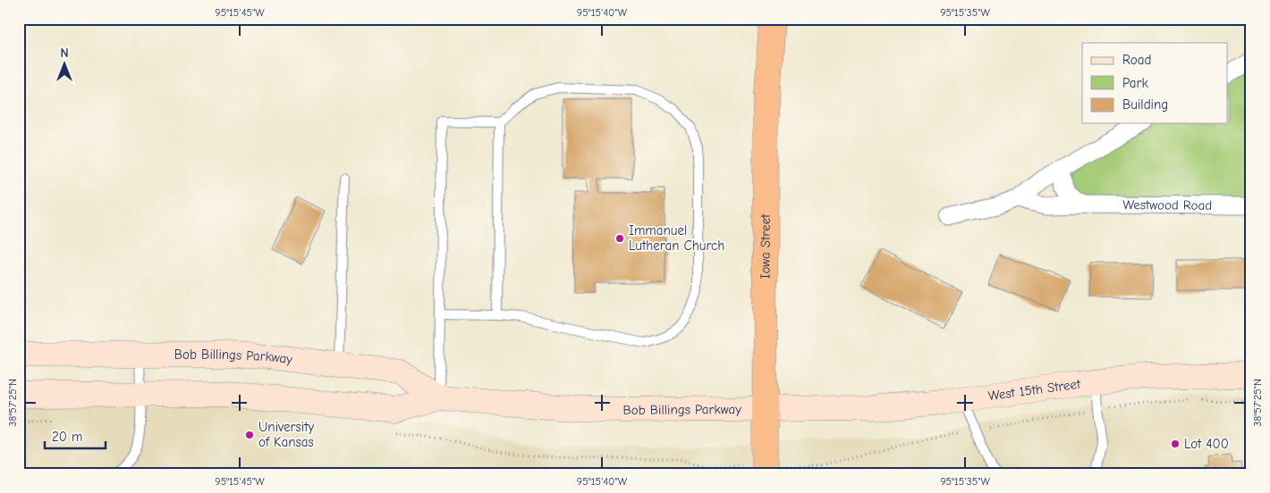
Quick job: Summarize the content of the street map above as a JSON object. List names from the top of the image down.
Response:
{
  "streets": {
    "highway": ["Iowa Street"],
    "main road": ["Bob Billings Parkway", "West 15th Street"],
    "street": ["Westwood Road"]
  },
  "crossings": [
    ["Iowa Street", "Bob Billings Parkway"],
    ["Iowa Street", "West 15th Street"],
    ["Bob Billings Parkway", "West 15th Street"]
  ],
  "places": ["Immanuel Lutheran Church", "University of Kansas", "Lot 400"],
  "legend": ["Road", "Park", "Building"],
  "scale_bar": "20 m",
  "north": "top",
  "coordinates": [
    "95°15'45\"W",
    "95°15'40\"W",
    "95°15'35\"W",
    "38°57'25\"N"
  ]
}
